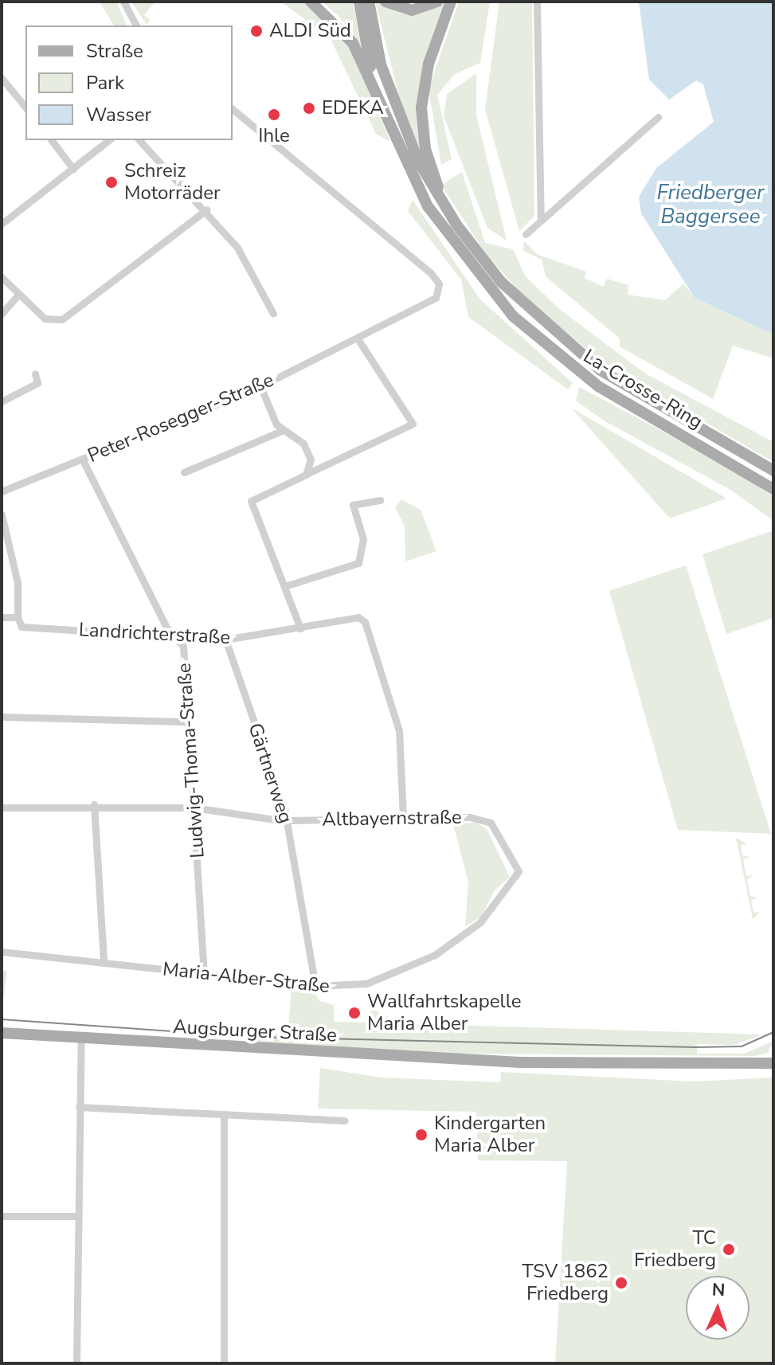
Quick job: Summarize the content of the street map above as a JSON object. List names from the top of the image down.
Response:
{
  "streets": {
    "main road": ["La-Crosse-Ring", "Augsburger Straße"],
    "street": [
      "Peter-Rosegger-Straße",
      "Landrichterstraße",
      "Ludwig-Thoma-Straße",
      "Gärtnerweg",
      "Altbayernstraße",
      "Maria-Alber-Straße"
    ]
  },
  "crossings": [
    ["Peter-Rosegger-Straße", "Ludwig-Thoma-Straße"],
    ["Landrichterstraße", "Ludwig-Thoma-Straße"],
    ["Landrichterstraße", "Gärtnerweg"],
    ["Landrichterstraße", "Altbayernstraße"],
    ["Ludwig-Thoma-Straße", "Maria-Alber-Straße"],
    ["Gärtnerweg", "Altbayernstraße"],
    ["Gärtnerweg", "Maria-Alber-Straße"],
    ["Altbayernstraße", "Maria-Alber-Straße"]
  ],
  "water": ["Friedberger Baggersee"],
  "places": [
    "ALDI Süd",
    "EDEKA",
    "Ihle",
    "Schreiz Motorräder",
    "Wallfahrtskapelle Maria Alber",
    "Kindergarten Maria Alber",
    "TC Friedberg",
    "TSV 1862 Friedberg"
  ],
  "legend": ["Straße", "Park", "Wasser"],
  "north": "top"
}
